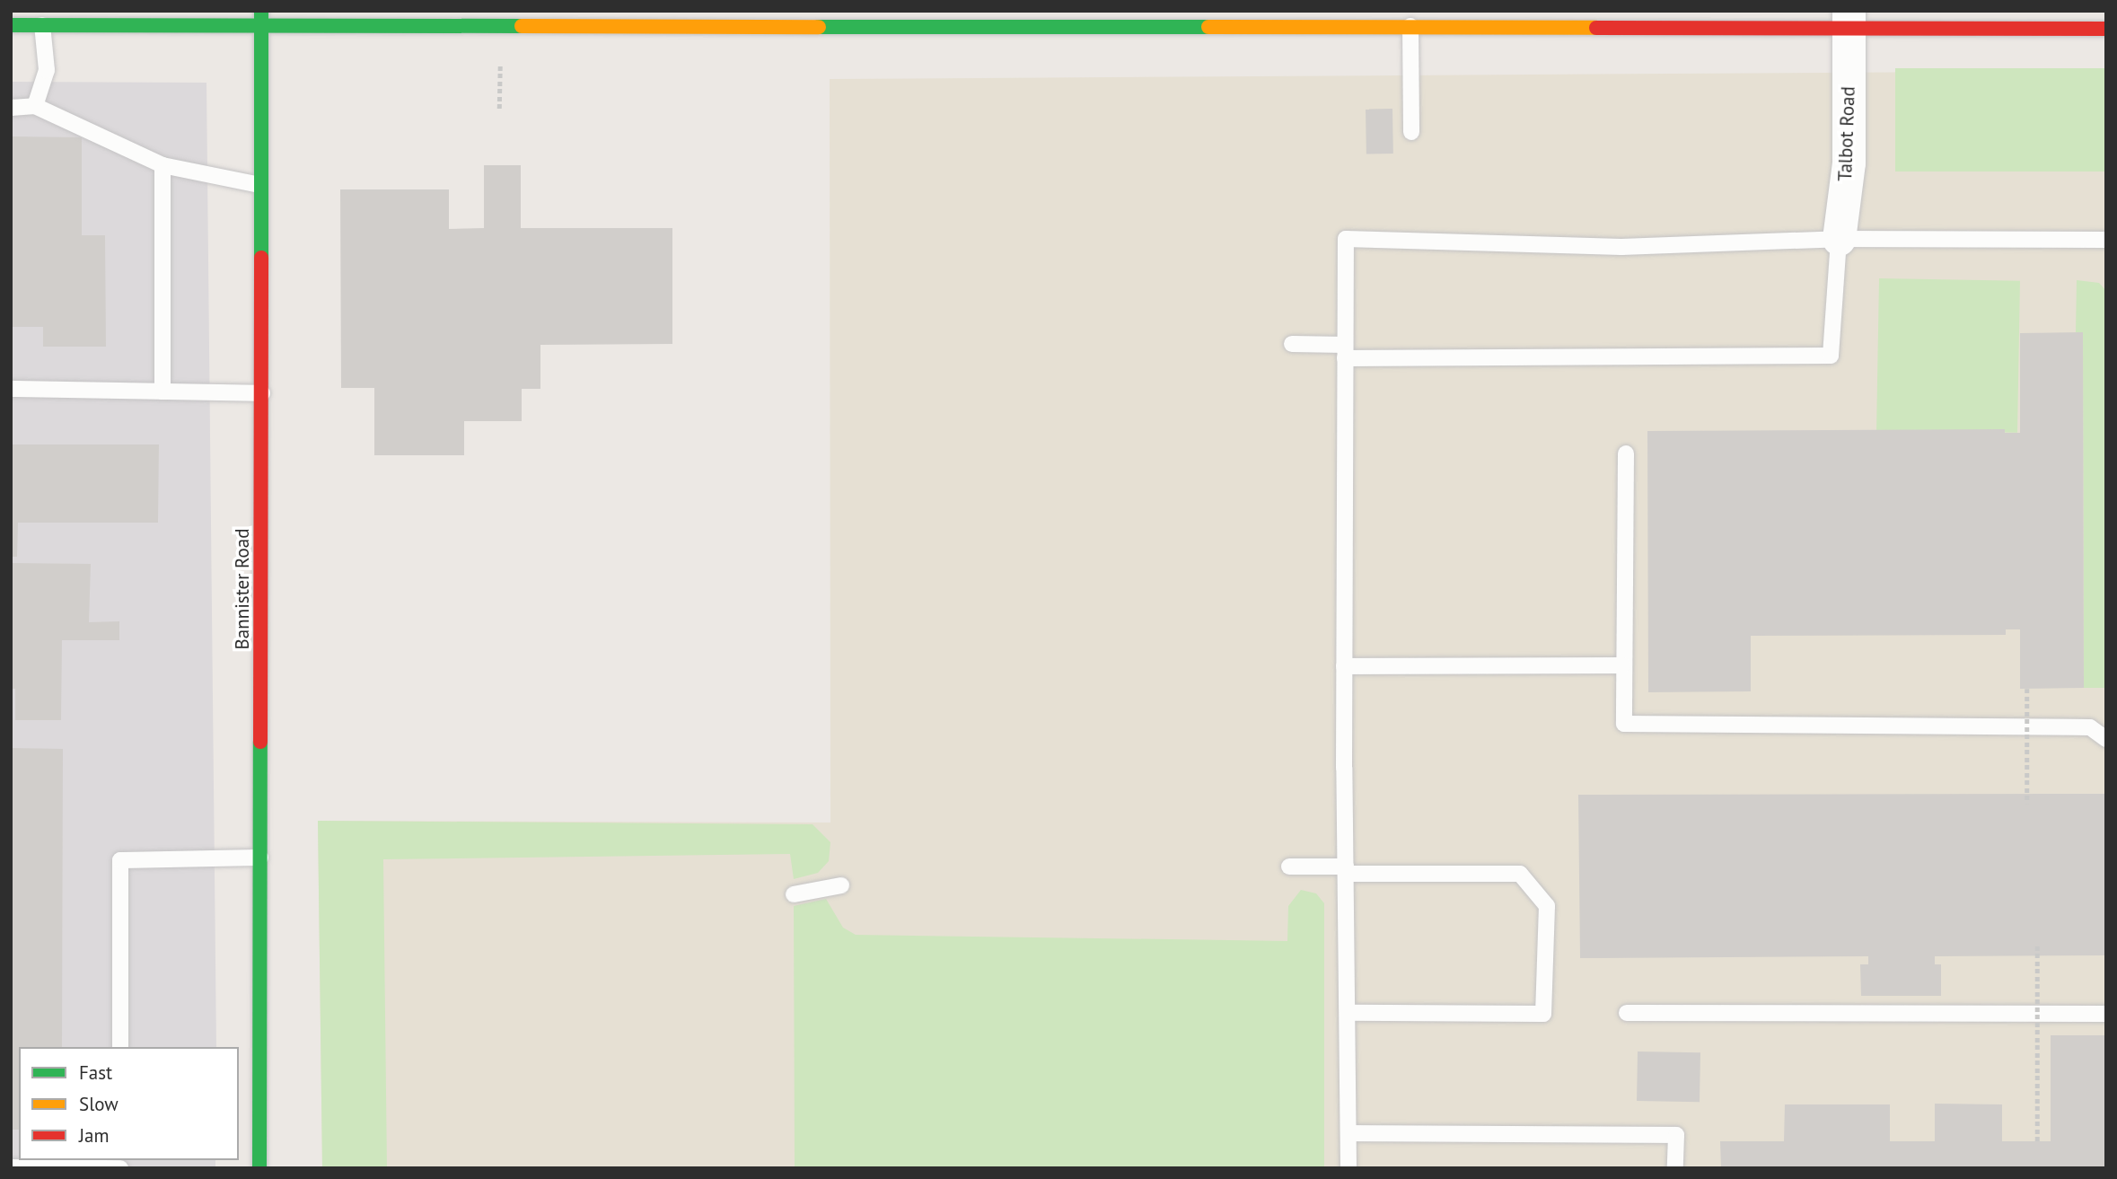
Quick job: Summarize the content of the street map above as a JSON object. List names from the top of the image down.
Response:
{
  "streets": {
    "main road": ["Bannister Road"],
    "street": ["Talbot Road"]
  },
  "legend": ["Fast", "Slow", "Jam"]
}
